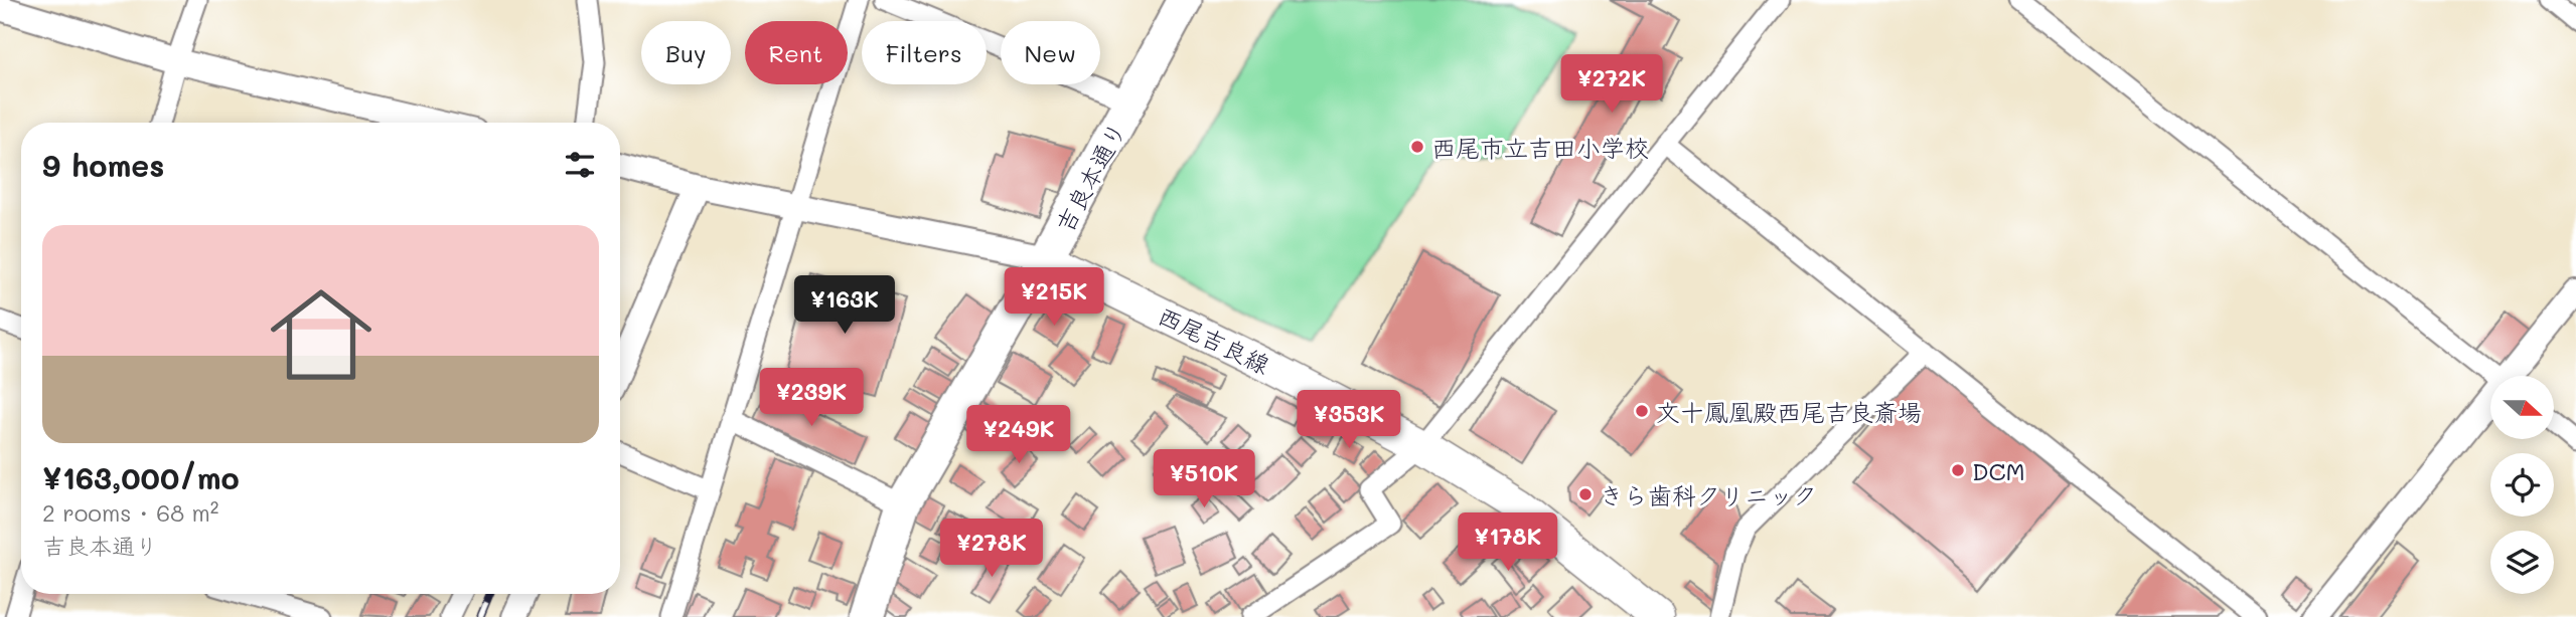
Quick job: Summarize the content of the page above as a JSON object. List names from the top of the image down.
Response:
{
  "streets": {
    "highway": ["吉良本通り"],
    "main road": ["西尾吉良線"]
  },
  "crossings": [
    ["吉良本通り", "西尾吉良線"]
  ],
  "places": [
    "西尾市立吉田小学校",
    "文十鳳凰殿西尾吉良斎場",
    "DCM",
    "きら歯科クリニック"
  ],
  "north": "right",
  "page": {
    "chip": [
      "Buy",
      "Rent",
      "Filters",
      "New"
    ],
    "price": [
      "¥272K",
      "¥215K",
      "¥163K",
      "¥239K",
      "¥353K",
      "¥249K",
      "¥510K",
      "¥178K",
      "¥278K"
    ],
    "heading": "9 homes",
    "list": [
      {
        "name": "¥163,000/mo",
        "note": "2 rooms · 68 m² · 吉良本通り"
      }
    ]
  }
}
